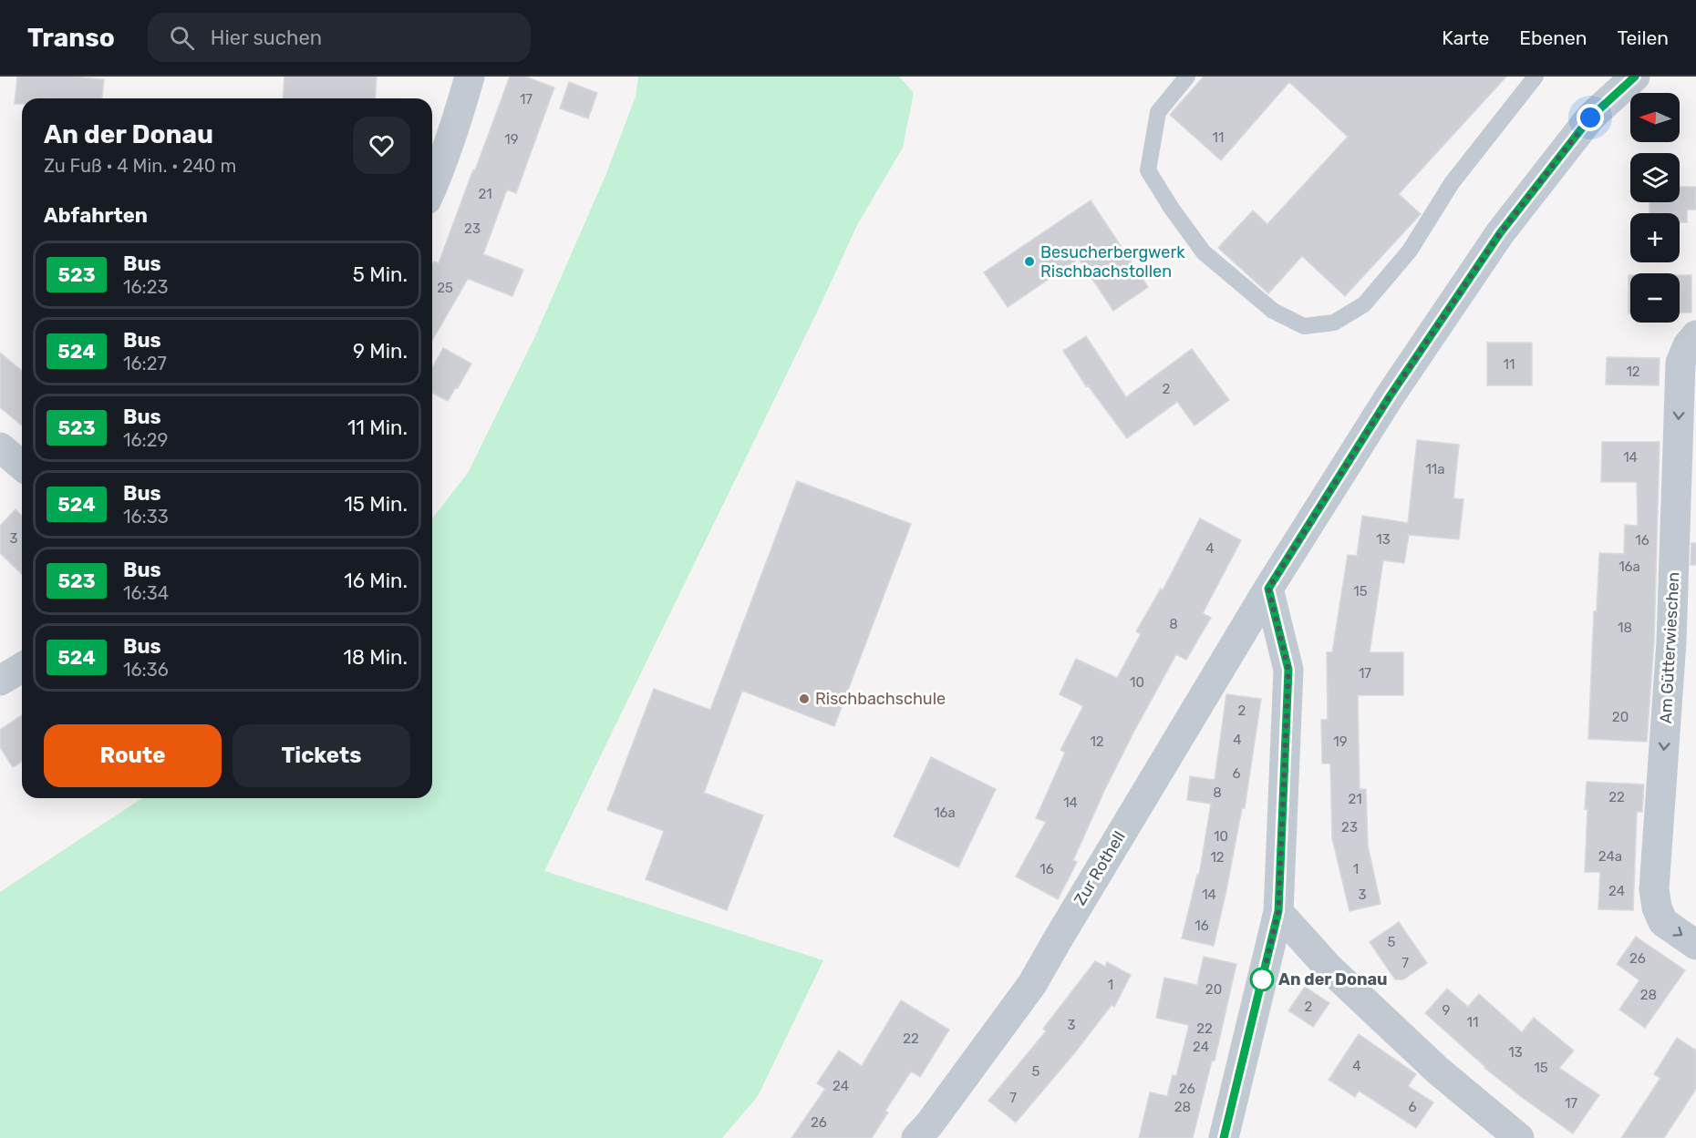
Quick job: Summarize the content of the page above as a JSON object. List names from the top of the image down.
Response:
{
  "streets": {
    "street": ["Am Gütterwieschen", "Zur Rothell"]
  },
  "one_way": ["Am Gütterwieschen"],
  "places": ["Besucherbergwerk Rischbachstollen", "Rischbachschule", "An der Donau"],
  "lines": ["bus line 523"],
  "house_numbers": [
    "17",
    "11",
    "19",
    "21",
    "23",
    "25",
    "11",
    "12",
    "2",
    "14",
    "11a",
    "3",
    "13",
    "16",
    "4",
    "16a",
    "15",
    "8",
    "18",
    "17",
    "10",
    "2",
    "20",
    "4",
    "12",
    "19",
    "6",
    "8",
    "22",
    "21",
    "14",
    "16a",
    "23",
    "10",
    "24a",
    "12",
    "16",
    "1",
    "24",
    "14",
    "3",
    "16",
    "5",
    "26",
    "7",
    "1",
    "20",
    "28",
    "2",
    "9",
    "11",
    "3",
    "22",
    "22",
    "24",
    "13",
    "4",
    "15",
    "5",
    "24",
    "26",
    "7",
    "17",
    "28",
    "6",
    "26"
  ],
  "north": "left",
  "page": {
    "header": "Transo",
    "search": "Hier suchen",
    "nav": ["Karte", "Ebenen", "Teilen"],
    "map_buttons": ["+", "−"],
    "heading": [
      ["An der Donau", "Zu Fuß · 4 Min. · 240 m"],
      "Abfahrten"
    ],
    "list": [
      {
        "mark": "523",
        "name": "Bus",
        "note": "16:23",
        "value": "5 Min."
      },
      {
        "mark": "524",
        "name": "Bus",
        "note": "16:27",
        "value": "9 Min."
      },
      {
        "mark": "523",
        "name": "Bus",
        "note": "16:29",
        "value": "11 Min."
      },
      {
        "mark": "524",
        "name": "Bus",
        "note": "16:33",
        "value": "15 Min."
      },
      {
        "mark": "523",
        "name": "Bus",
        "note": "16:34",
        "value": "16 Min."
      },
      {
        "mark": "524",
        "name": "Bus",
        "note": "16:36",
        "value": "18 Min."
      }
    ],
    "buttons": ["Route", "Tickets"]
  }
}
